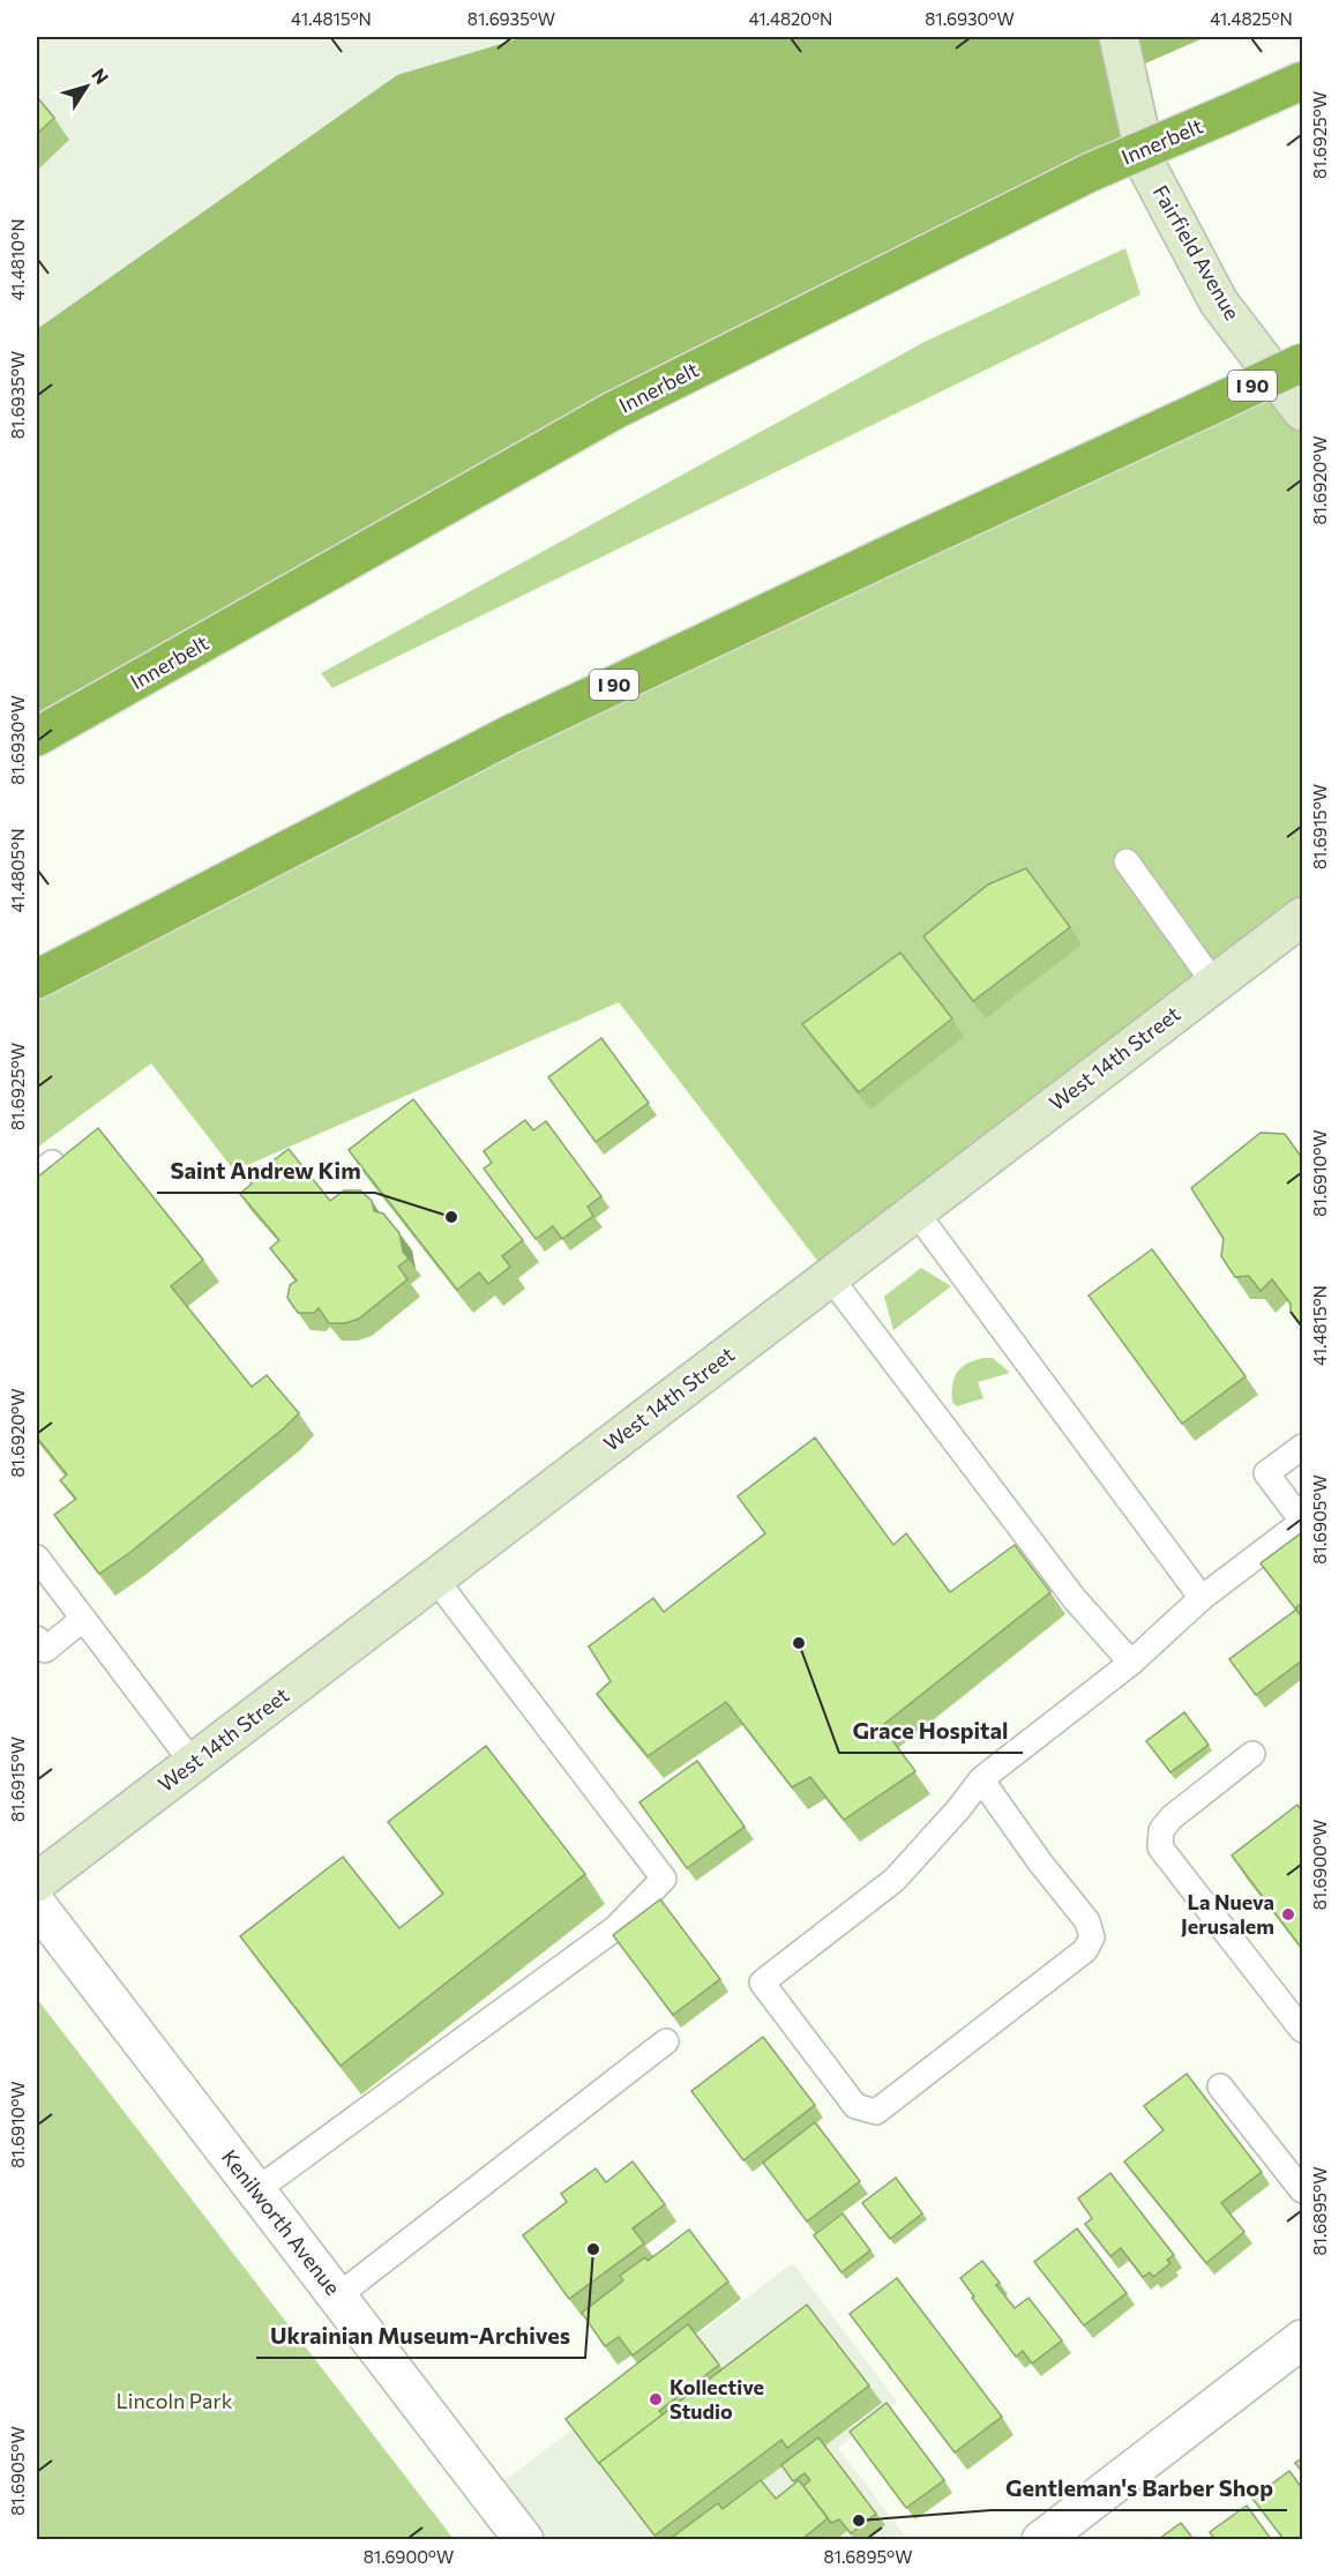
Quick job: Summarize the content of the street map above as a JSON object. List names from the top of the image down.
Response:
{
  "streets": {
    "highway": ["Innerbelt", "I 90"],
    "street": ["Fairfield Avenue", "West 14th Street", "Kenilworth Avenue"]
  },
  "parks": ["Lincoln Park"],
  "places": [
    "Saint Andrew Kim",
    "Grace Hospital",
    "La Nueva Jerusalem",
    "Ukrainian Museum-Archives",
    "Kollective Studio",
    "Gentleman's Barber Shop"
  ],
  "north": "top right",
  "coordinates": [
    "41.4815°N",
    "81.6935°W",
    "41.4820°N",
    "81.6930°W",
    "41.4825°N",
    "81.6925°W",
    "41.4810°N",
    "81.6920°W",
    "81.6915°W",
    "41.4805°N",
    "81.6910°W",
    "81.6905°W",
    "81.6900°W",
    "81.6895°W"
  ]
}
